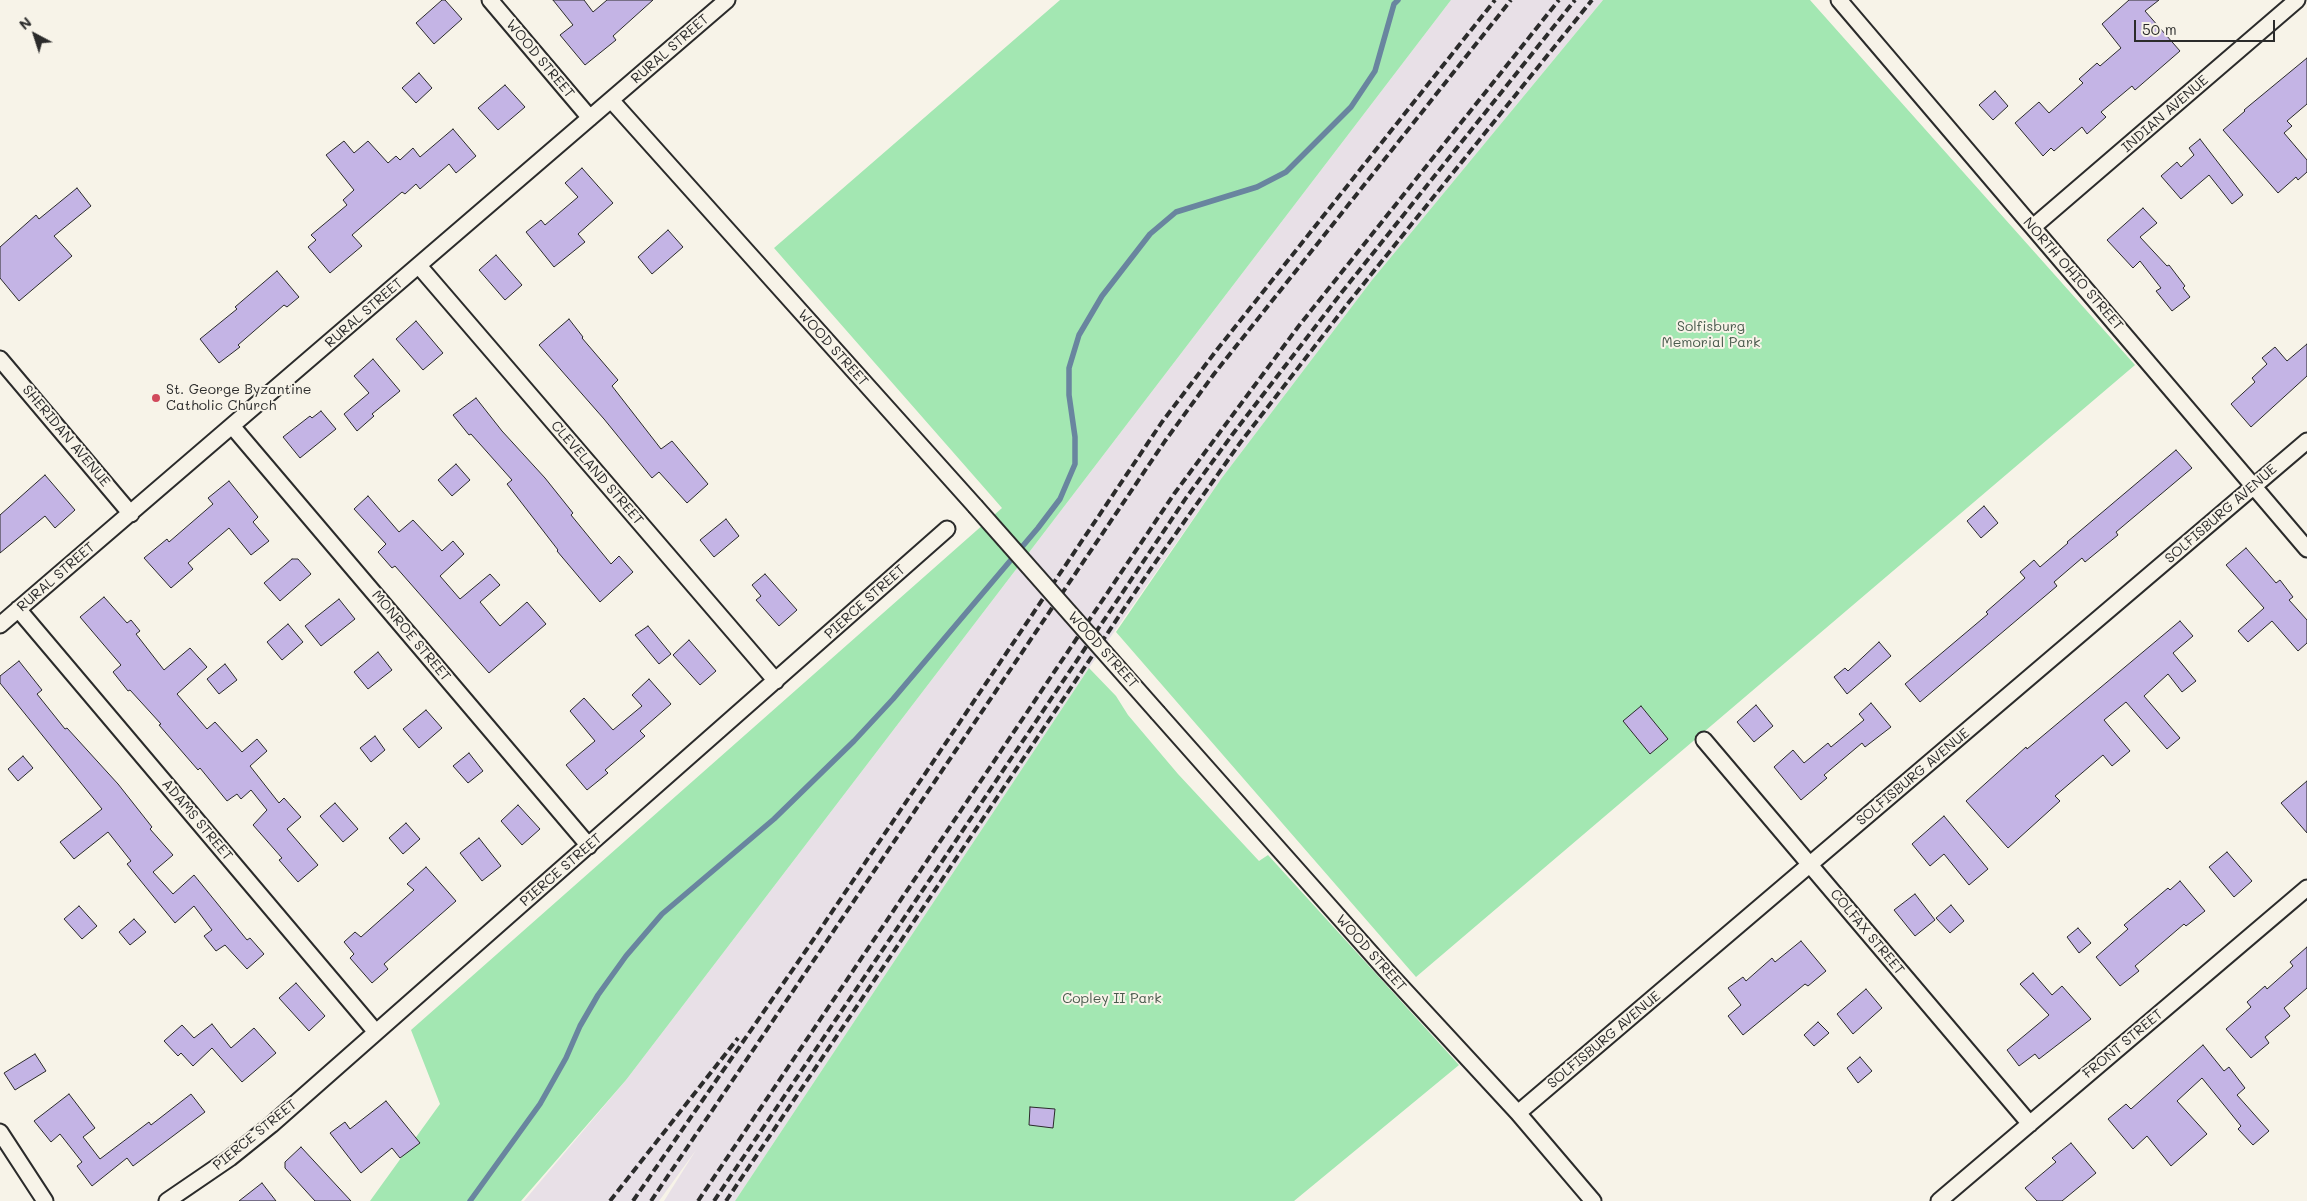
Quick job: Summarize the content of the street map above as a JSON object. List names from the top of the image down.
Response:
{
  "streets": {
    "street": [
      "RURAL STREET",
      "WOOD STREET",
      "INDIAN AVENUE",
      "NORTH OHIO STREET",
      "SHERIDAN AVENUE",
      "CLEVELAND STREET",
      "SOLFISBURG AVENUE",
      "PIERCE STREET",
      "MONROE STREET",
      "ADAMS STREET",
      "COLFAX STREET",
      "FRONT STREET"
    ]
  },
  "crossings": [
    ["RURAL STREET", "WOOD STREET"],
    ["RURAL STREET", "SHERIDAN AVENUE"],
    ["RURAL STREET", "CLEVELAND STREET"],
    ["RURAL STREET", "MONROE STREET"],
    ["RURAL STREET", "ADAMS STREET"],
    ["WOOD STREET", "SOLFISBURG AVENUE"],
    ["INDIAN AVENUE", "NORTH OHIO STREET"],
    ["NORTH OHIO STREET", "SOLFISBURG AVENUE"],
    ["CLEVELAND STREET", "PIERCE STREET"],
    ["SOLFISBURG AVENUE", "COLFAX STREET"],
    ["PIERCE STREET", "MONROE STREET"],
    ["PIERCE STREET", "ADAMS STREET"],
    ["COLFAX STREET", "FRONT STREET"]
  ],
  "parks": ["Solfisburg Memorial Park", "Copley II Park"],
  "places": ["St. George Byzantine Catholic Church"],
  "scale_bar": "50 m",
  "north": "top left"
}
